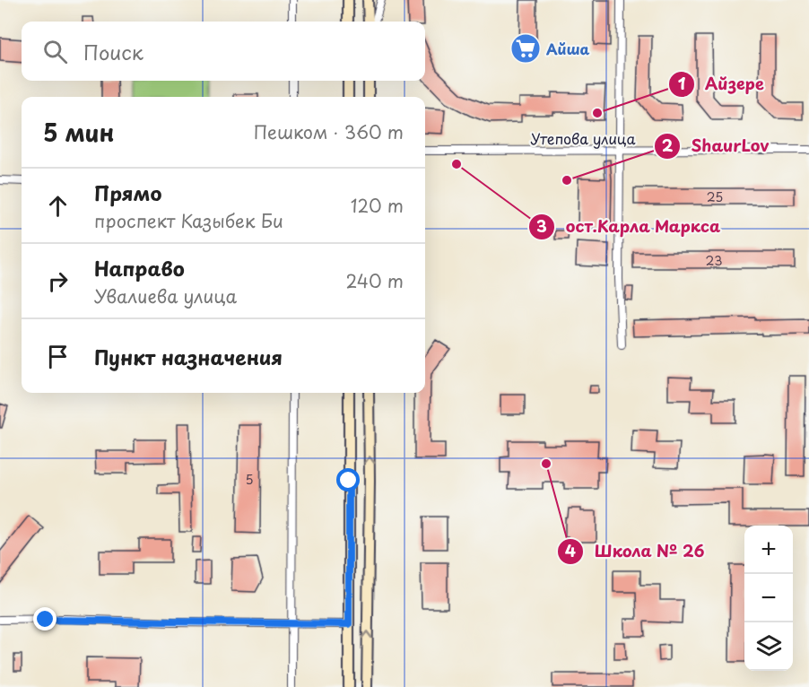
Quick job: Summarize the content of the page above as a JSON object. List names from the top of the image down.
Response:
{
  "streets": {
    "street": ["Утепова улица"]
  },
  "places": {
    "supermarket": ["Айша"],
    "other": [
      "Айзере",
      "ост.Карла Маркса",
      "ShaurLov",
      "Школа № 26"
    ]
  },
  "house_numbers": ["25", "23", "5"],
  "page": {
    "search": "Поиск",
    "heading": ["5 мин", "Пешком · 360 m"],
    "list": [
      ["Прямо", "проспект Казыбек Би", "120 m"],
      ["Направо", "Увалиева улица", "240 m"],
      "Пункт назначения"
    ],
    "map_buttons": ["+", "−"]
  }
}
